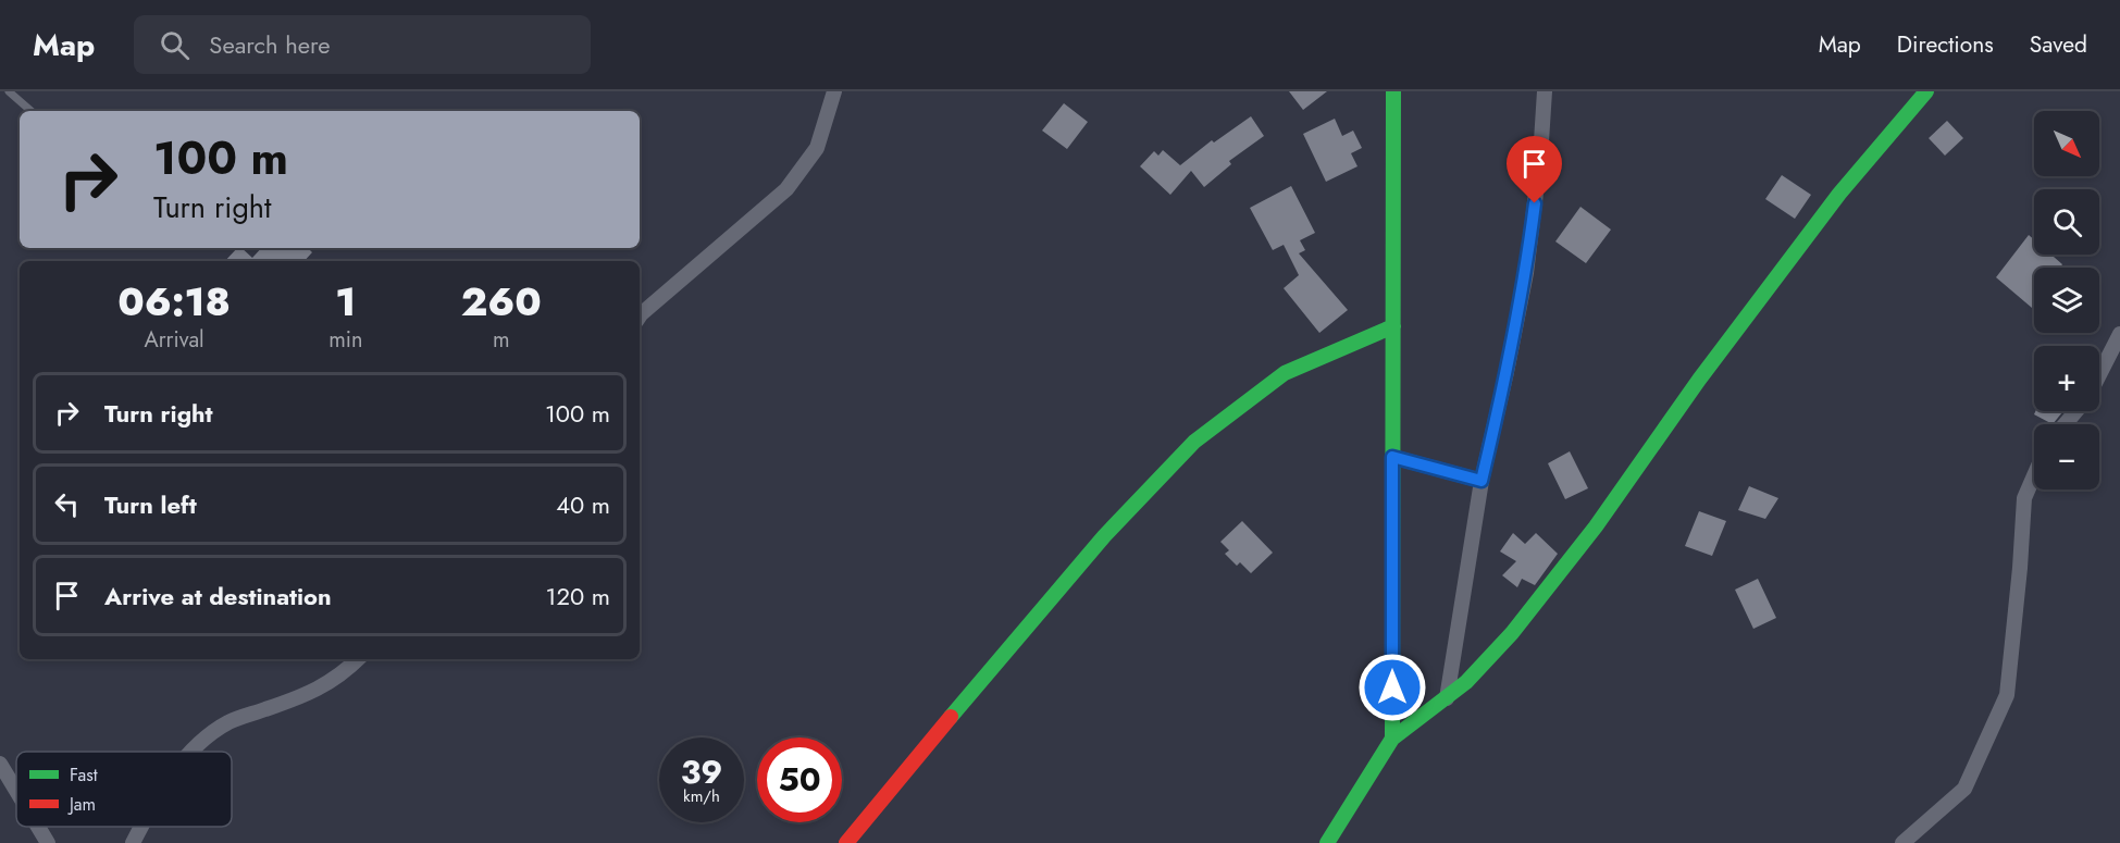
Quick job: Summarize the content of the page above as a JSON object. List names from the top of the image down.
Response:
{
  "legend": ["Fast", "Jam"],
  "north": "bottom right",
  "page": {
    "header": "Map",
    "search": "Search here",
    "nav": ["Map", "Directions", "Saved"],
    "map_buttons": ["+", "−"],
    "turn": ["100 m", "Turn right"],
    "eta": [
      "06:18",
      "Arrival",
      "1",
      "min",
      "260",
      "m"
    ],
    "list": [
      {
        "name": "Turn right",
        "value": "100 m"
      },
      {
        "name": "Turn left",
        "value": "40 m"
      },
      {
        "name": "Arrive at destination",
        "value": "120 m"
      }
    ],
    "speed": "39 km/h",
    "limit": "50"
  }
}
